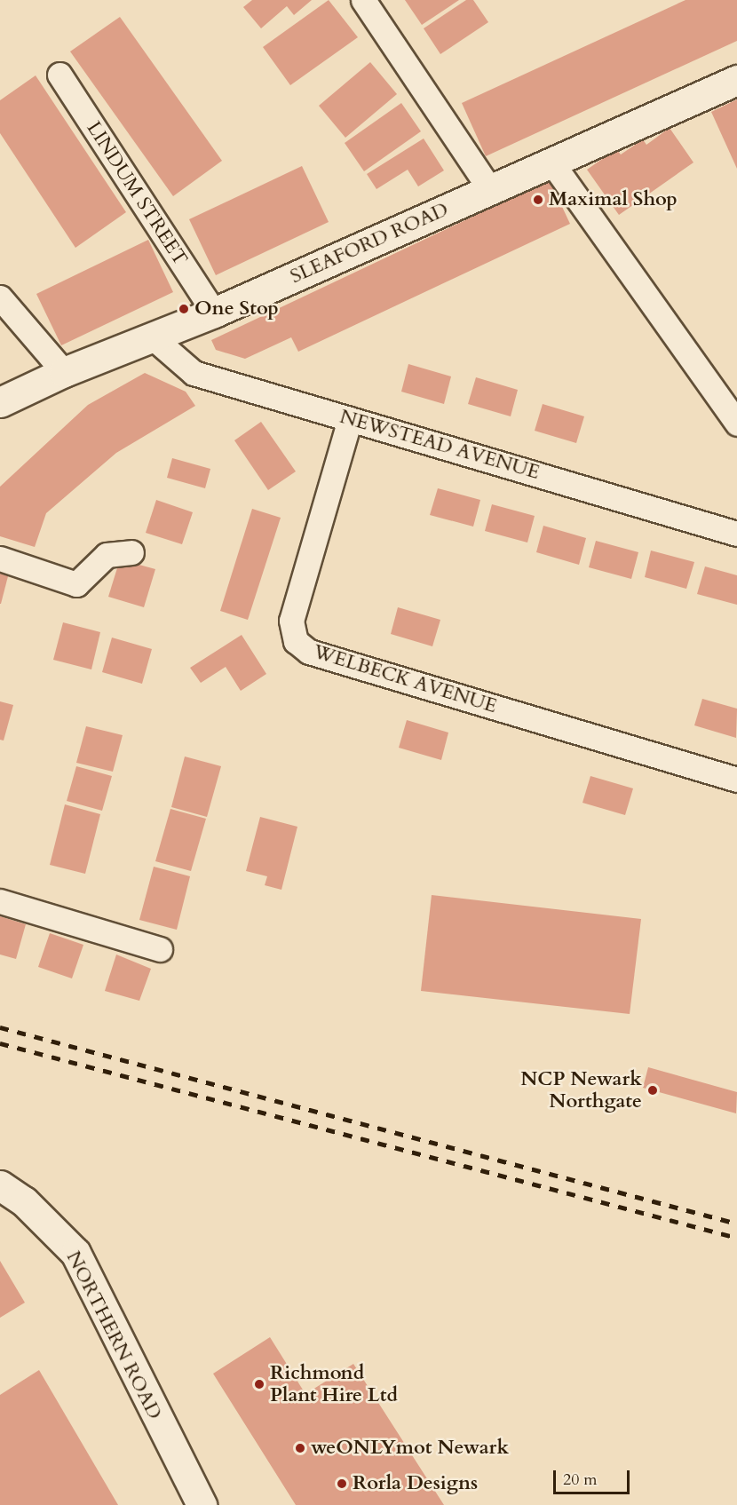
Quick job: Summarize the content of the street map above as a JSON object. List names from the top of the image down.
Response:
{
  "streets": {
    "street": [
      "LINDUM STREET",
      "SLEAFORD ROAD",
      "NEWSTEAD AVENUE",
      "WELBECK AVENUE",
      "NORTHERN ROAD"
    ]
  },
  "crossings": [
    ["LINDUM STREET", "SLEAFORD ROAD"],
    ["SLEAFORD ROAD", "NEWSTEAD AVENUE"],
    ["NEWSTEAD AVENUE", "WELBECK AVENUE"]
  ],
  "places": [
    "Maximal Shop",
    "One Stop",
    "NCP Newark Northgate",
    "Richmond Plant Hire Ltd",
    "weONLYmot Newark",
    "Rorla Designs"
  ],
  "scale_bar": "20 m"
}
